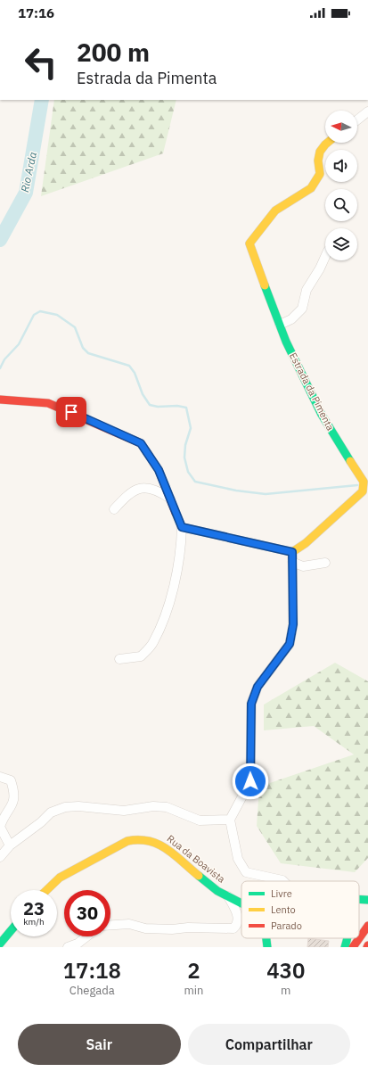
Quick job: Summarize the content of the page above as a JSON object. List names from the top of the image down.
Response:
{
  "streets": {
    "street": ["Estrada da Pimenta", "Rua da Boavista"]
  },
  "water": ["Rio Arda"],
  "legend": ["Livre", "Lento", "Parado"],
  "north": "left",
  "page": {
    "status": "17:16",
    "turn": ["200 m", "Estrada da Pimenta"],
    "speed": "23 km/h",
    "limit": "30",
    "eta": [
      "17:18",
      "Chegada",
      "2",
      "min",
      "430",
      "m"
    ],
    "buttons": ["Sair", "Compartilhar"]
  }
}
